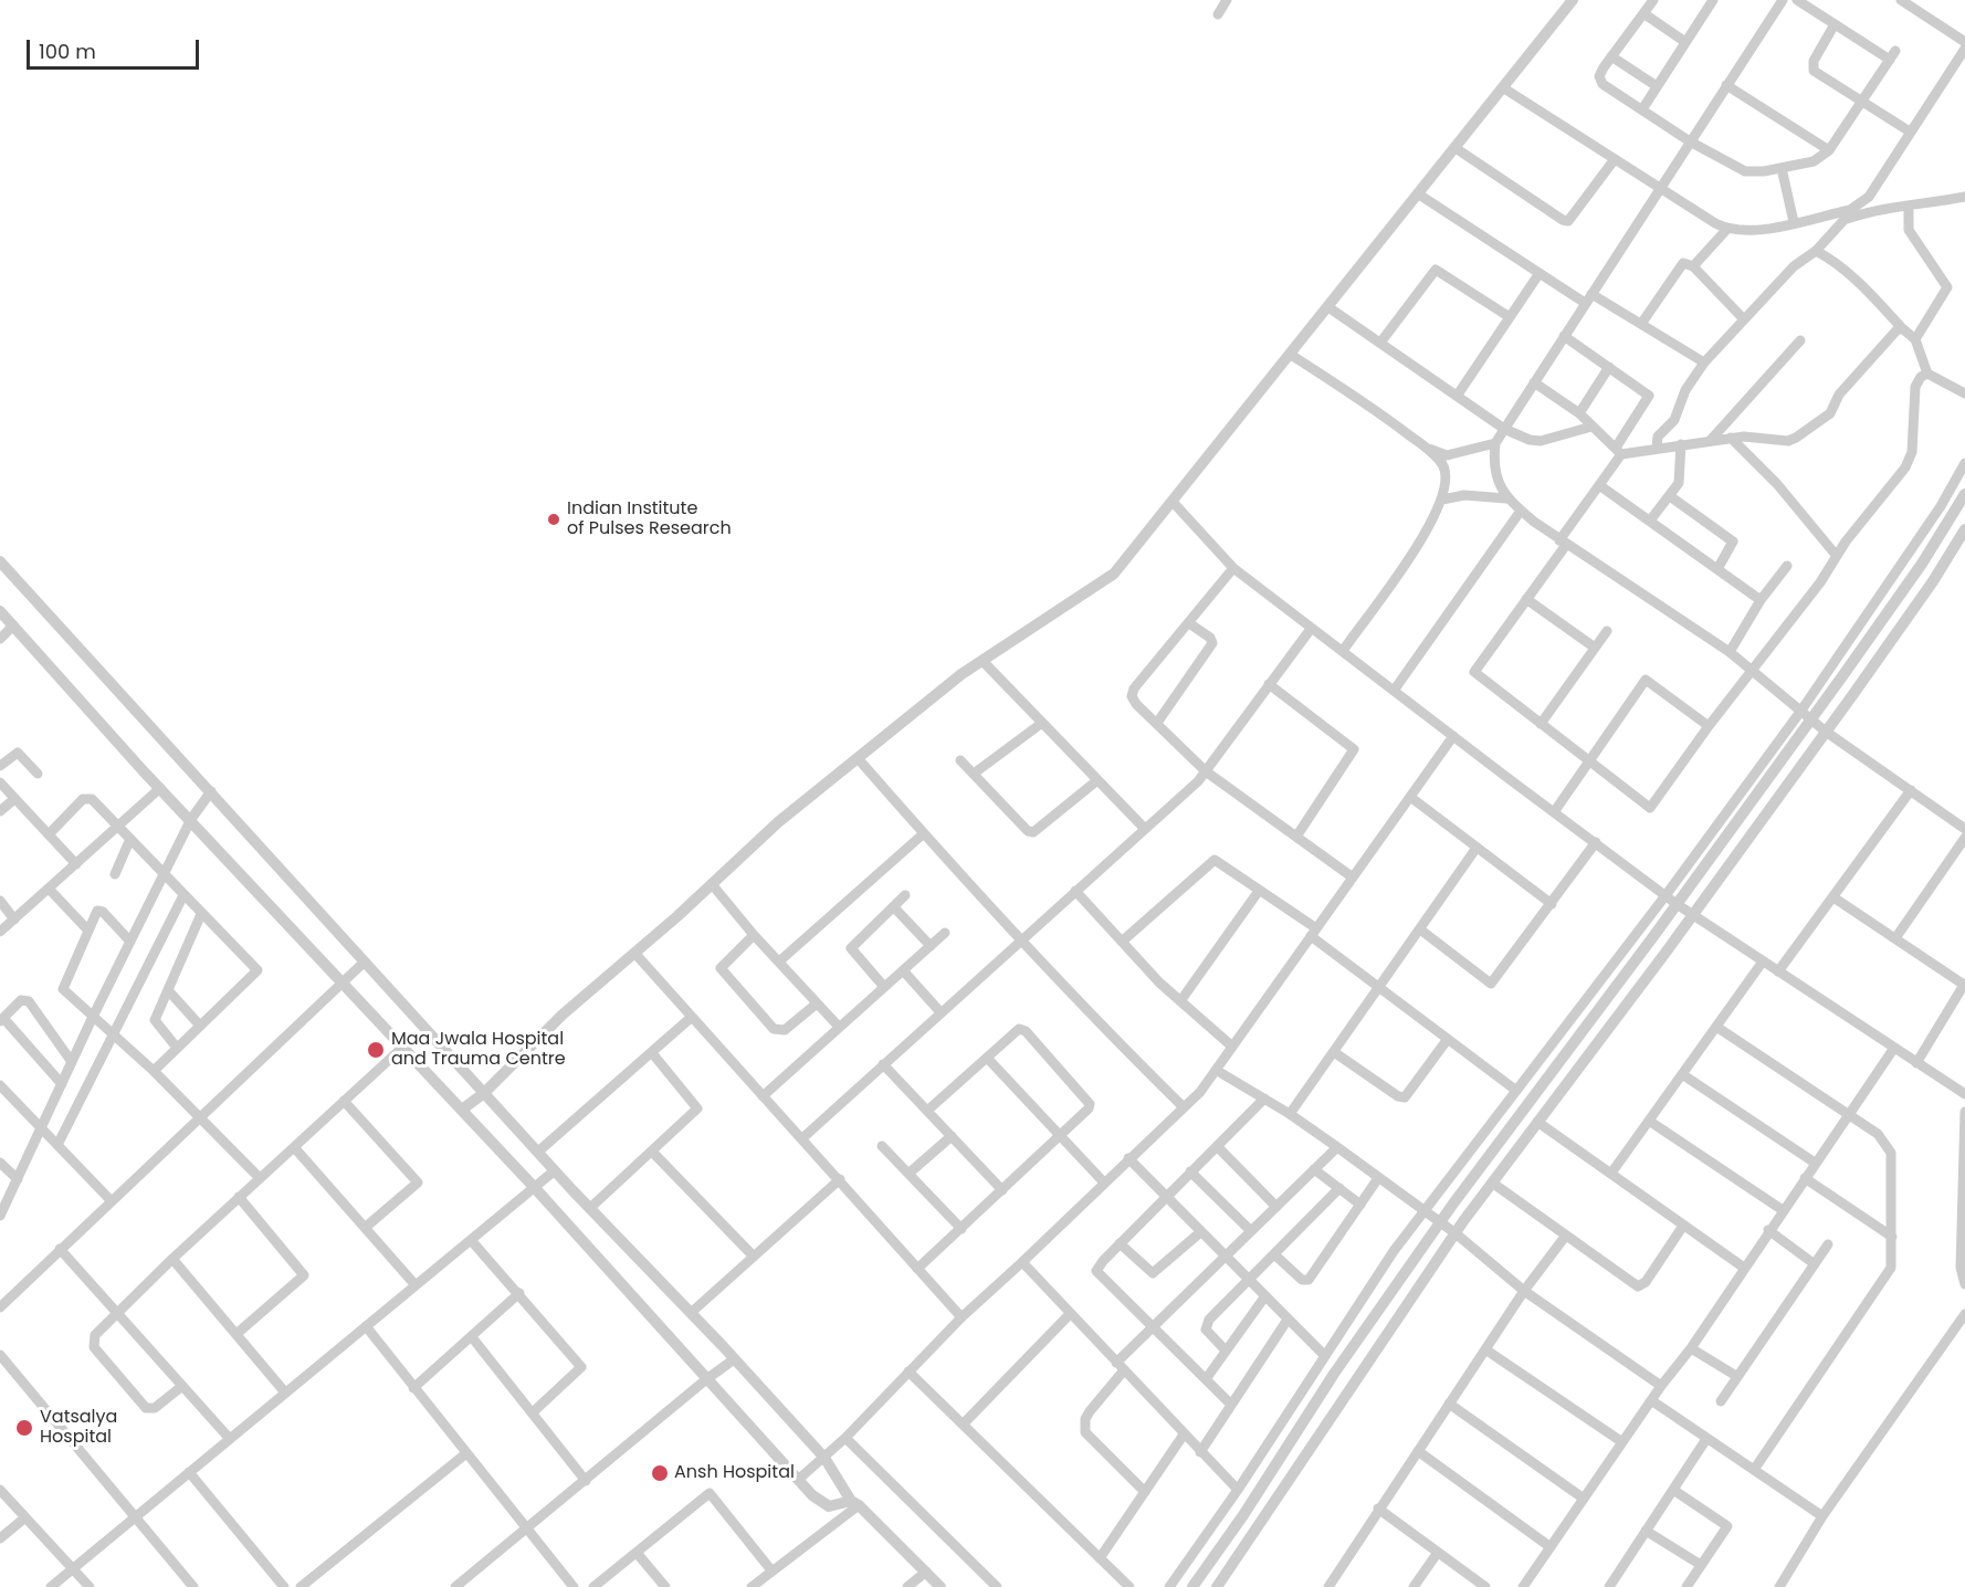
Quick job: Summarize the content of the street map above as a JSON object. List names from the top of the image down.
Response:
{
  "places": [
    "Indian Institute of Pulses Research",
    "Maa Jwala Hospital and Trauma Centre",
    "Vatsalya Hospital",
    "Ansh Hospital"
  ],
  "scale_bar": "100 m"
}
